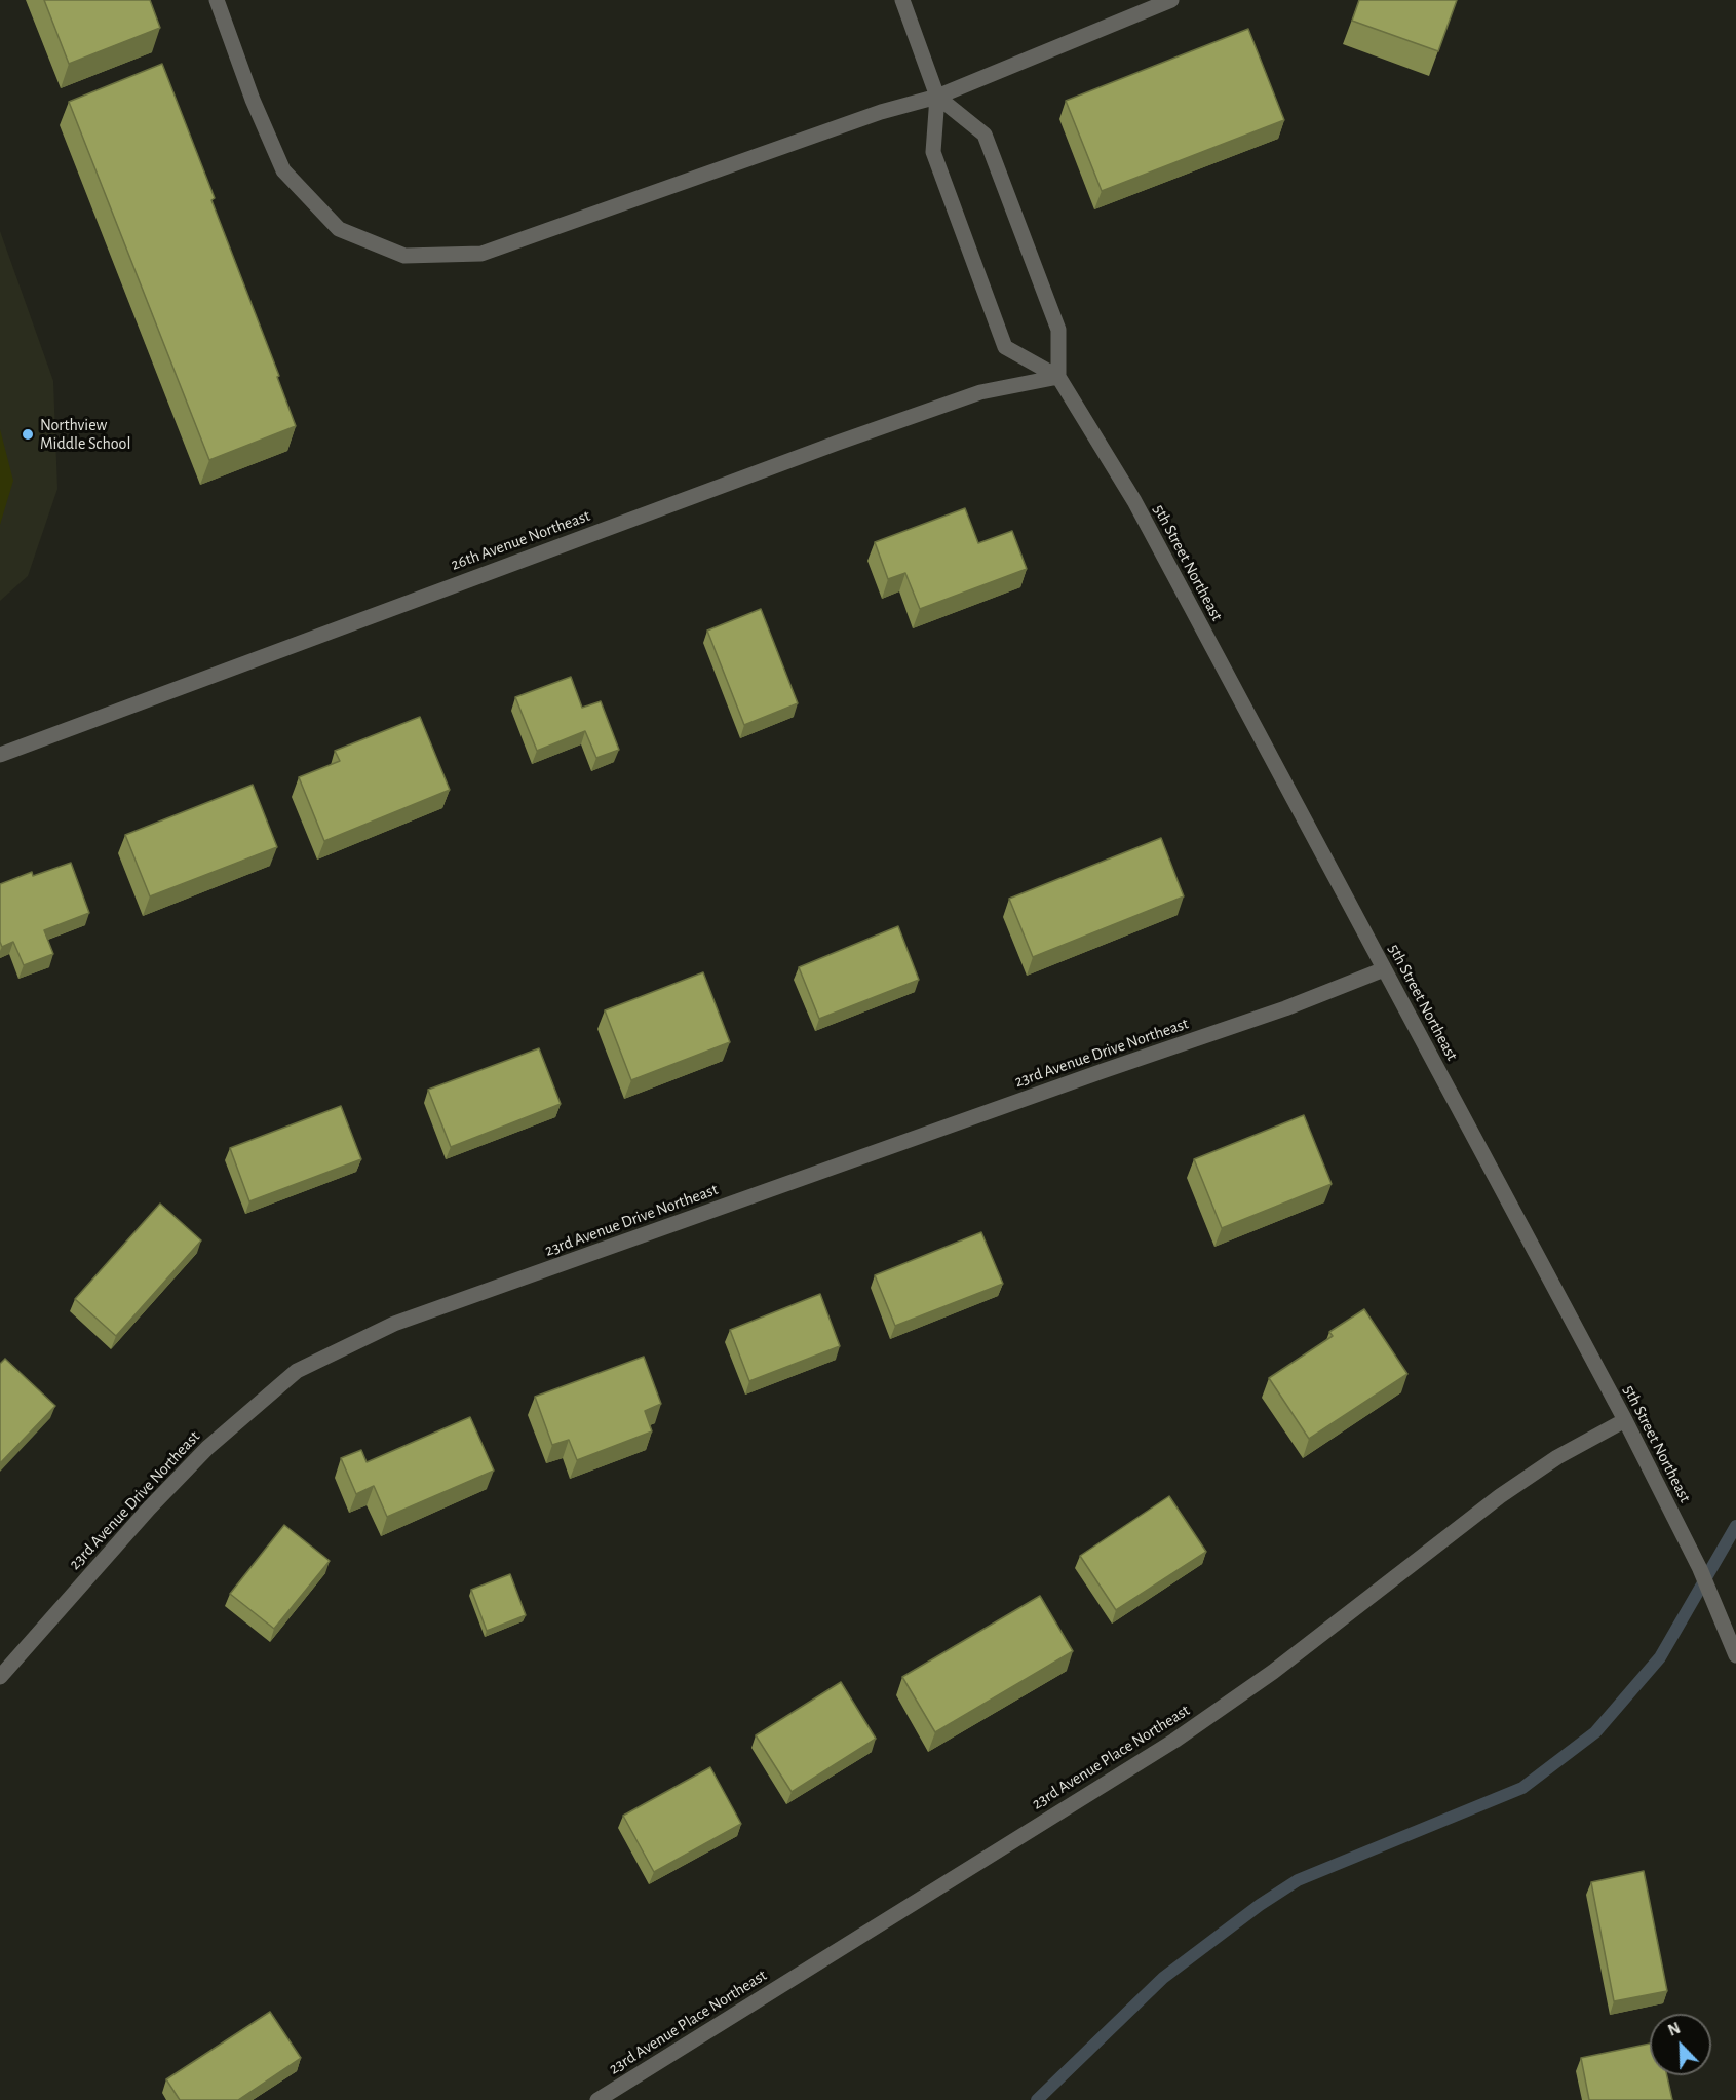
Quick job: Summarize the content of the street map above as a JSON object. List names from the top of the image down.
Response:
{
  "streets": {
    "street": [
      "26th Avenue Northeast",
      "5th Street Northeast",
      "23rd Avenue Drive Northeast",
      "23rd Avenue Place Northeast"
    ]
  },
  "crossings": [
    ["26th Avenue Northeast", "5th Street Northeast"],
    ["5th Street Northeast", "23rd Avenue Drive Northeast"],
    ["5th Street Northeast", "23rd Avenue Place Northeast"]
  ],
  "places": ["Northview Middle School"],
  "north": "top left"
}
